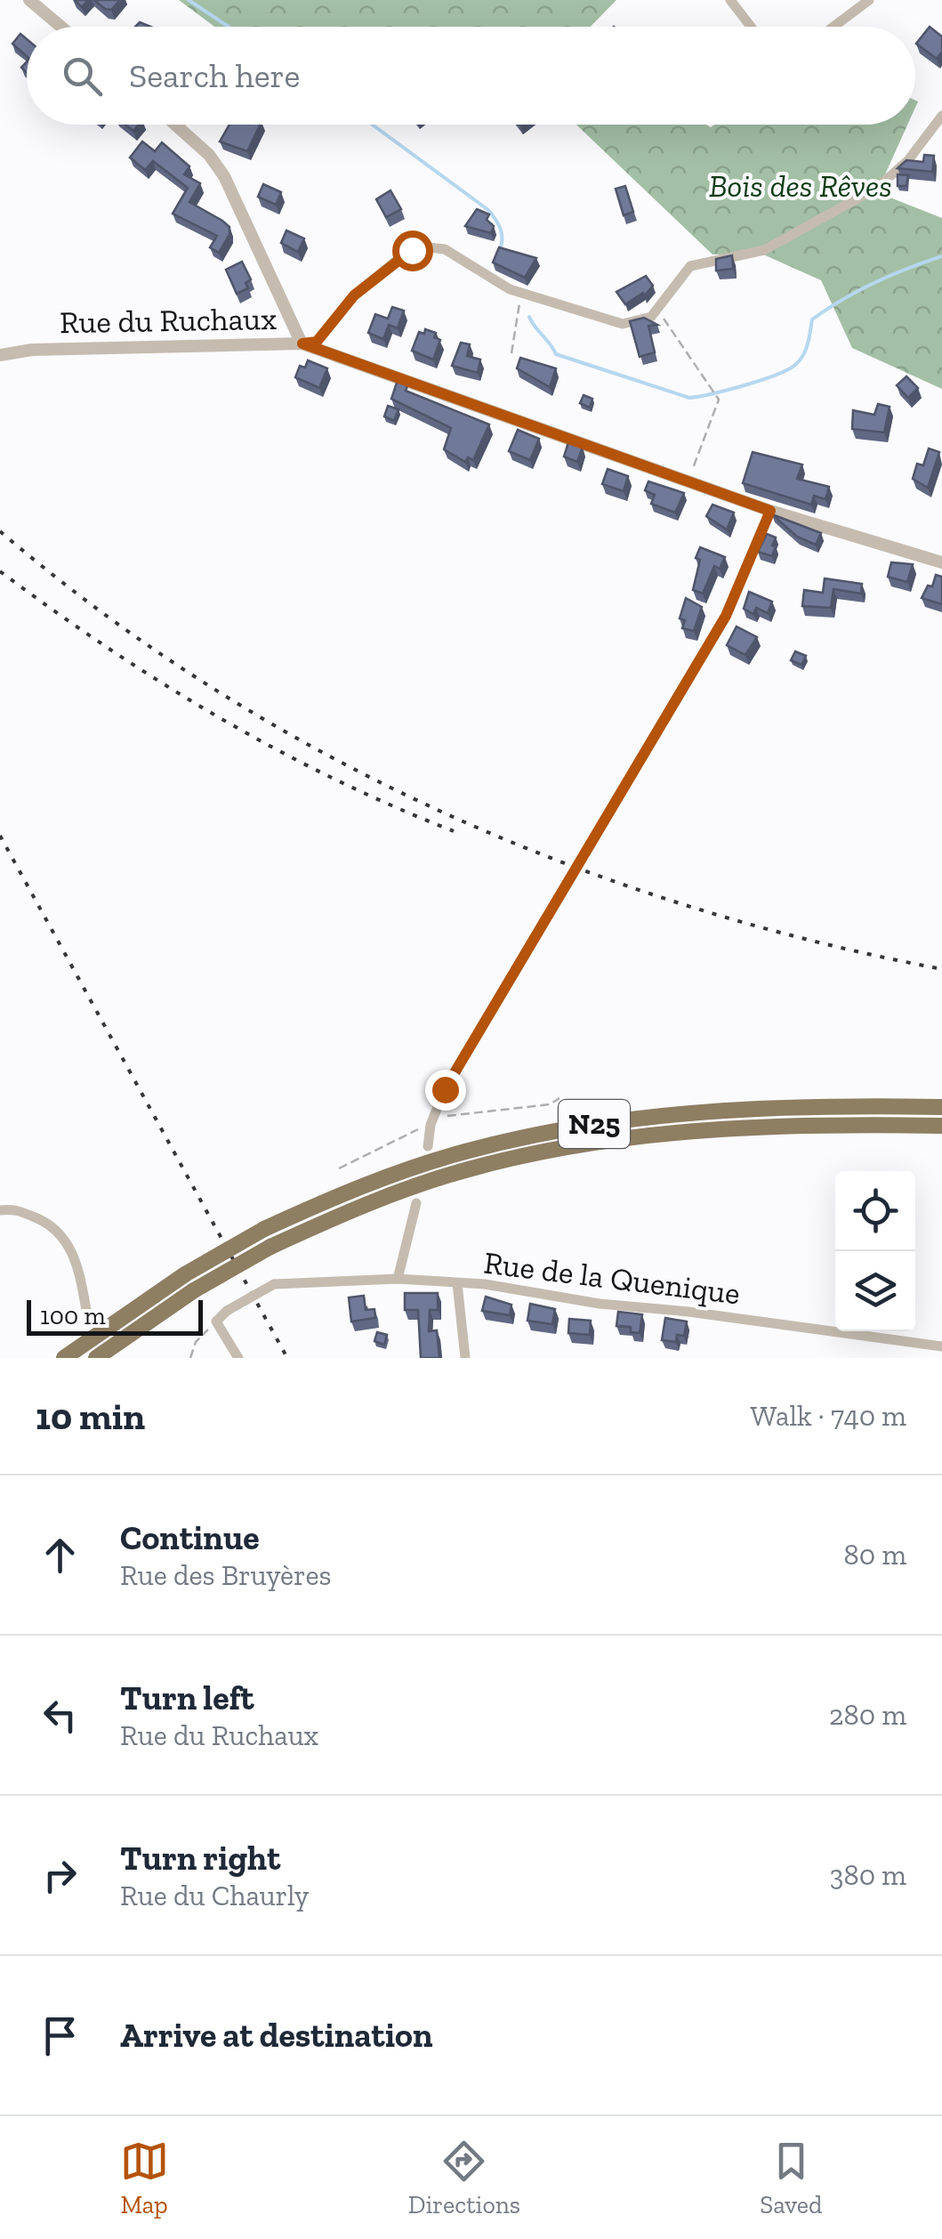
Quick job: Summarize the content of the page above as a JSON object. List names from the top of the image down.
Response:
{
  "streets": {
    "highway": ["N25"],
    "street": ["Rue du Ruchaux", "Rue de la Quenique"]
  },
  "parks": ["Bois des Rêves"],
  "scale_bar": "100 m",
  "page": {
    "search": "Search here",
    "scale": "100 m",
    "heading": ["10 min", "Walk · 740 m"],
    "list": [
      ["Continue", "Rue des Bruyères", "80 m"],
      ["Turn left", "Rue du Ruchaux", "280 m"],
      ["Turn right", "Rue du Chaurly", "380 m"],
      "Arrive at destination"
    ],
    "nav": ["Map", "Directions", "Saved"]
  }
}
